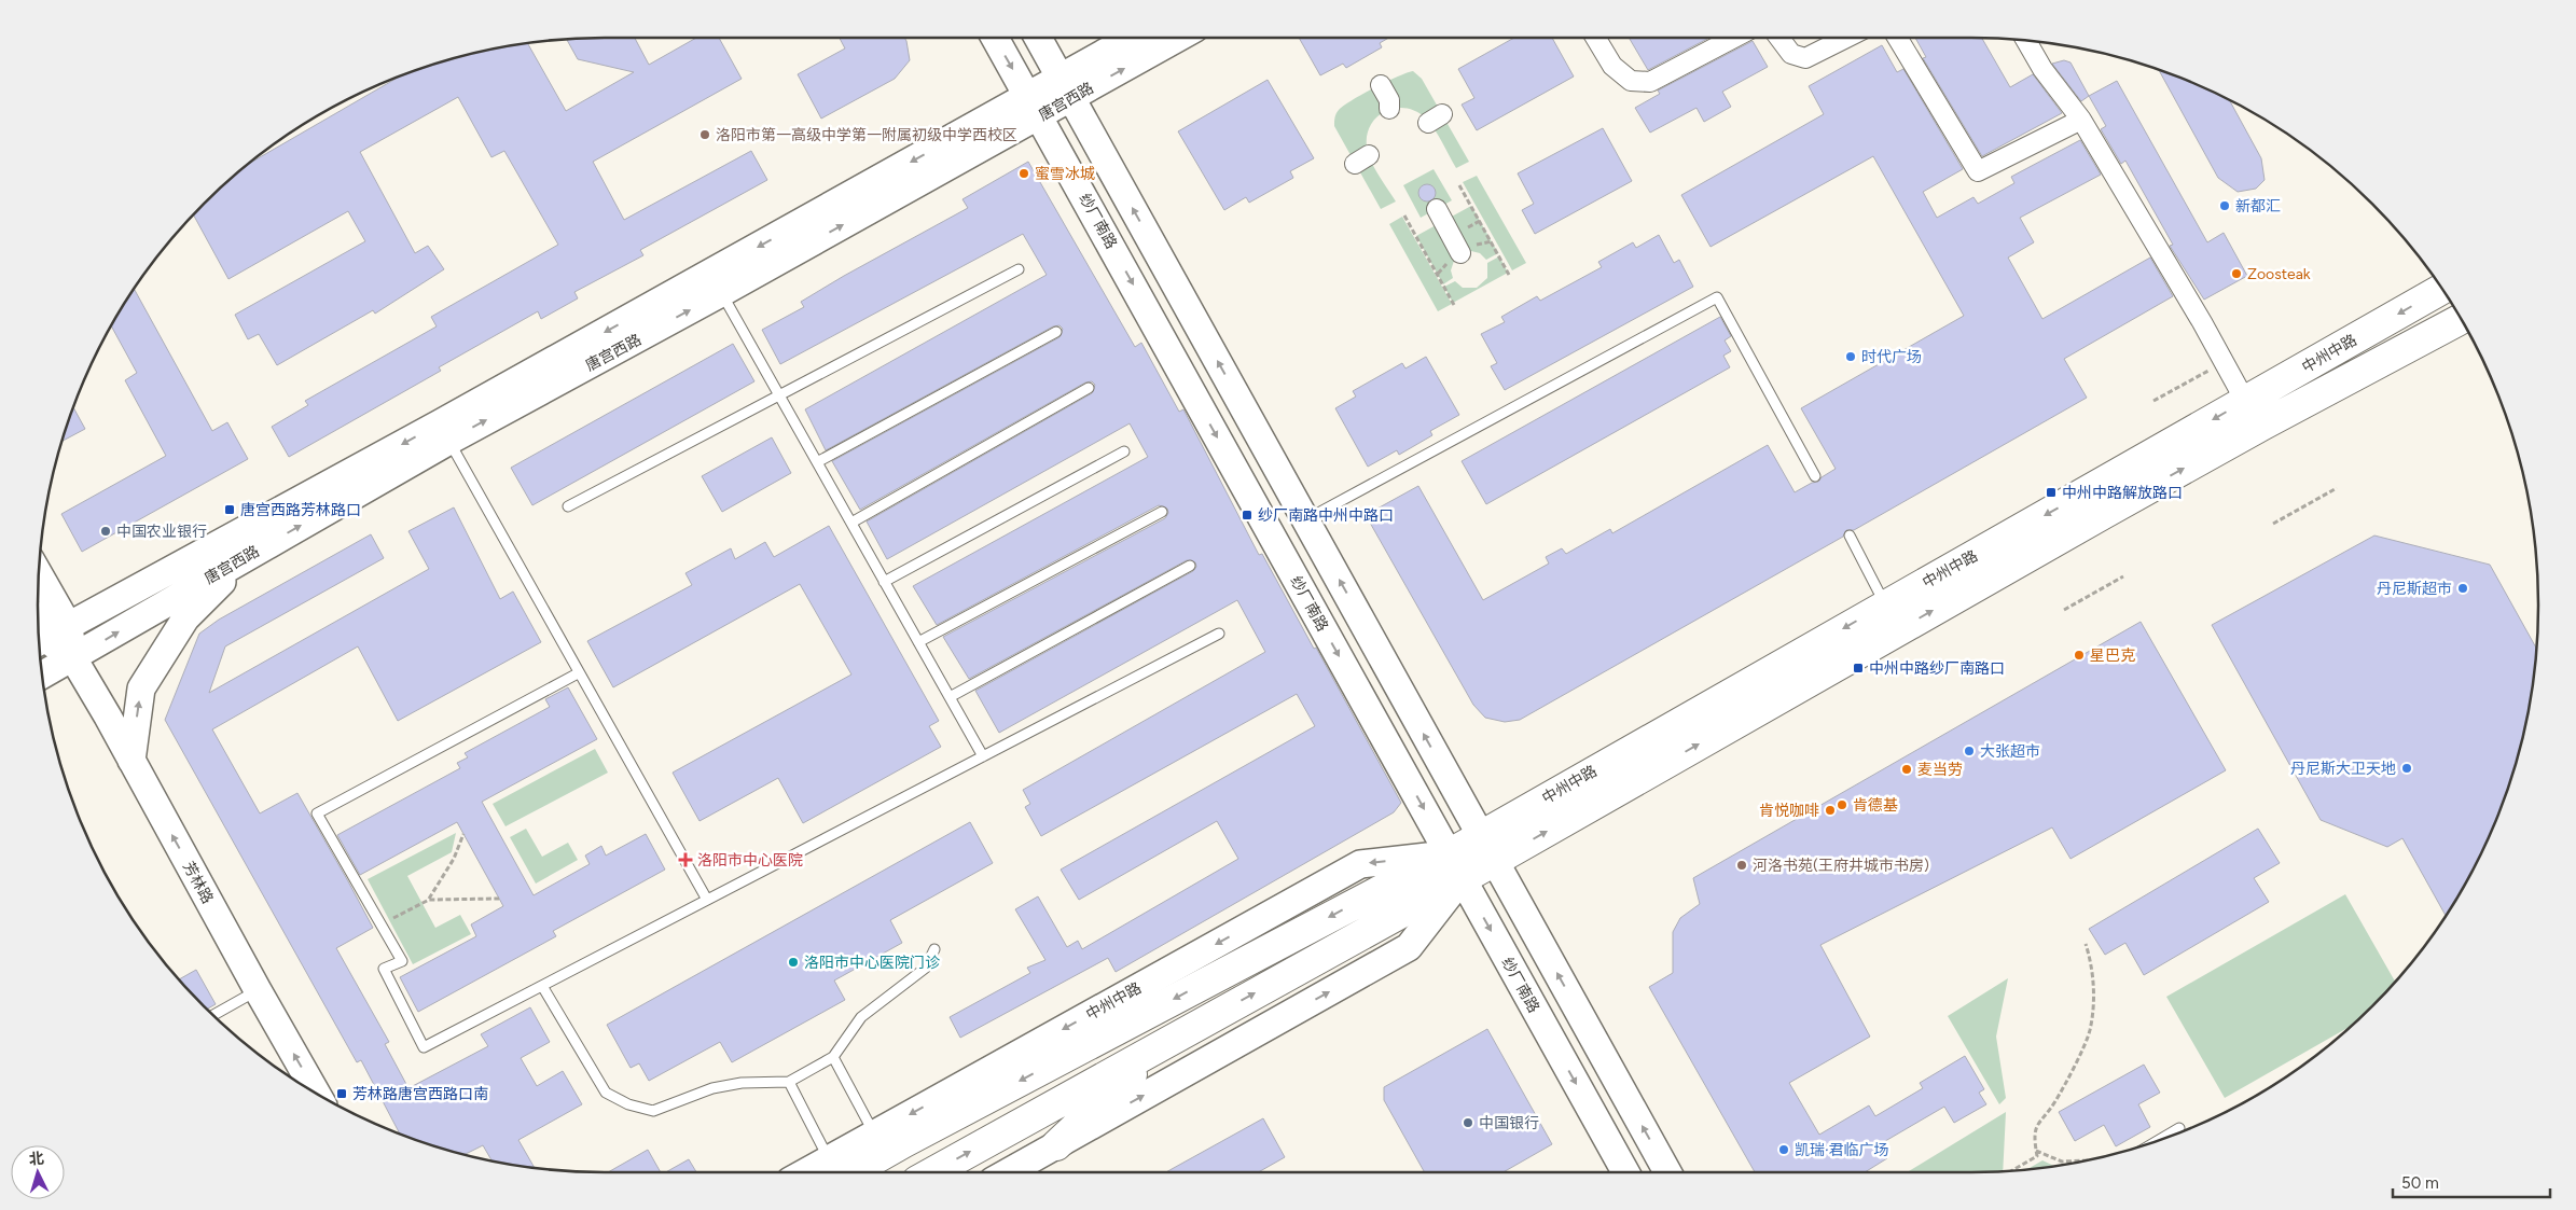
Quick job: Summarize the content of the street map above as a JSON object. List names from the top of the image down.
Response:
{
  "streets": {
    "main road": [
      "唐宫西路",
      "纱厂南路",
      "中州中路",
      "芳林路"
    ]
  },
  "crossings": [
    ["唐宫西路", "纱厂南路"],
    ["唐宫西路", "芳林路"],
    ["纱厂南路", "中州中路"]
  ],
  "one_way": ["芳林路"],
  "places": {
    "other": [
      "洛阳市第一高级中学第一附属初级中学西校区",
      "蜜雪冰城",
      "新都汇",
      "Zoosteak",
      "时代广场",
      "中国农业银行",
      "丹尼斯超市",
      "星巴克",
      "大张超市",
      "丹尼斯大卫天地",
      "麦当劳",
      "肯德基",
      "肯悦咖啡",
      "河洛书苑(王府井城市书房)",
      "洛阳市中心医院门诊",
      "中国银行",
      "凯瑞·君临广场"
    ],
    "transit": [
      "中州中路解放路口",
      "唐宫西路芳林路口",
      "纱厂南路中州中路口",
      "中州中路纱厂南路口",
      "芳林路唐宫西路口南"
    ],
    "health": ["洛阳市中心医院"]
  },
  "scale_bar": "50 m",
  "north": "top"
}
